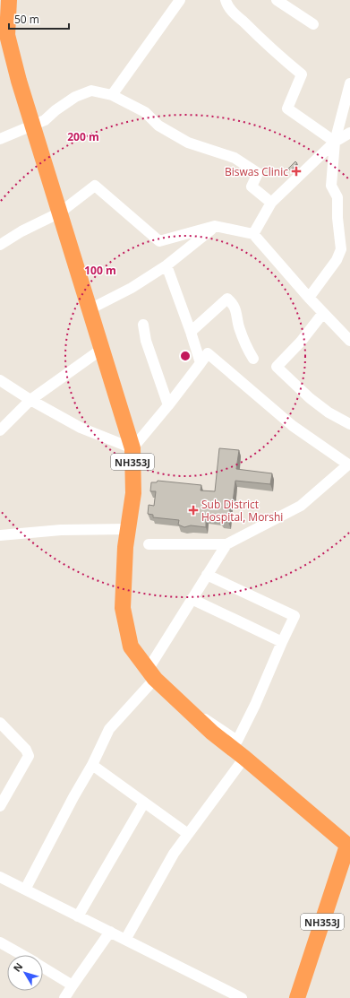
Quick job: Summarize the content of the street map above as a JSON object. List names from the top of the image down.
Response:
{
  "streets": {
    "highway": ["NH353J"]
  },
  "places": {
    "health": ["Biswas Clinic", "Sub District Hospital, Morshi"]
  },
  "scale_bar": "50 m",
  "north": "top left",
  "rings": ["200 m", "100 m"]
}
